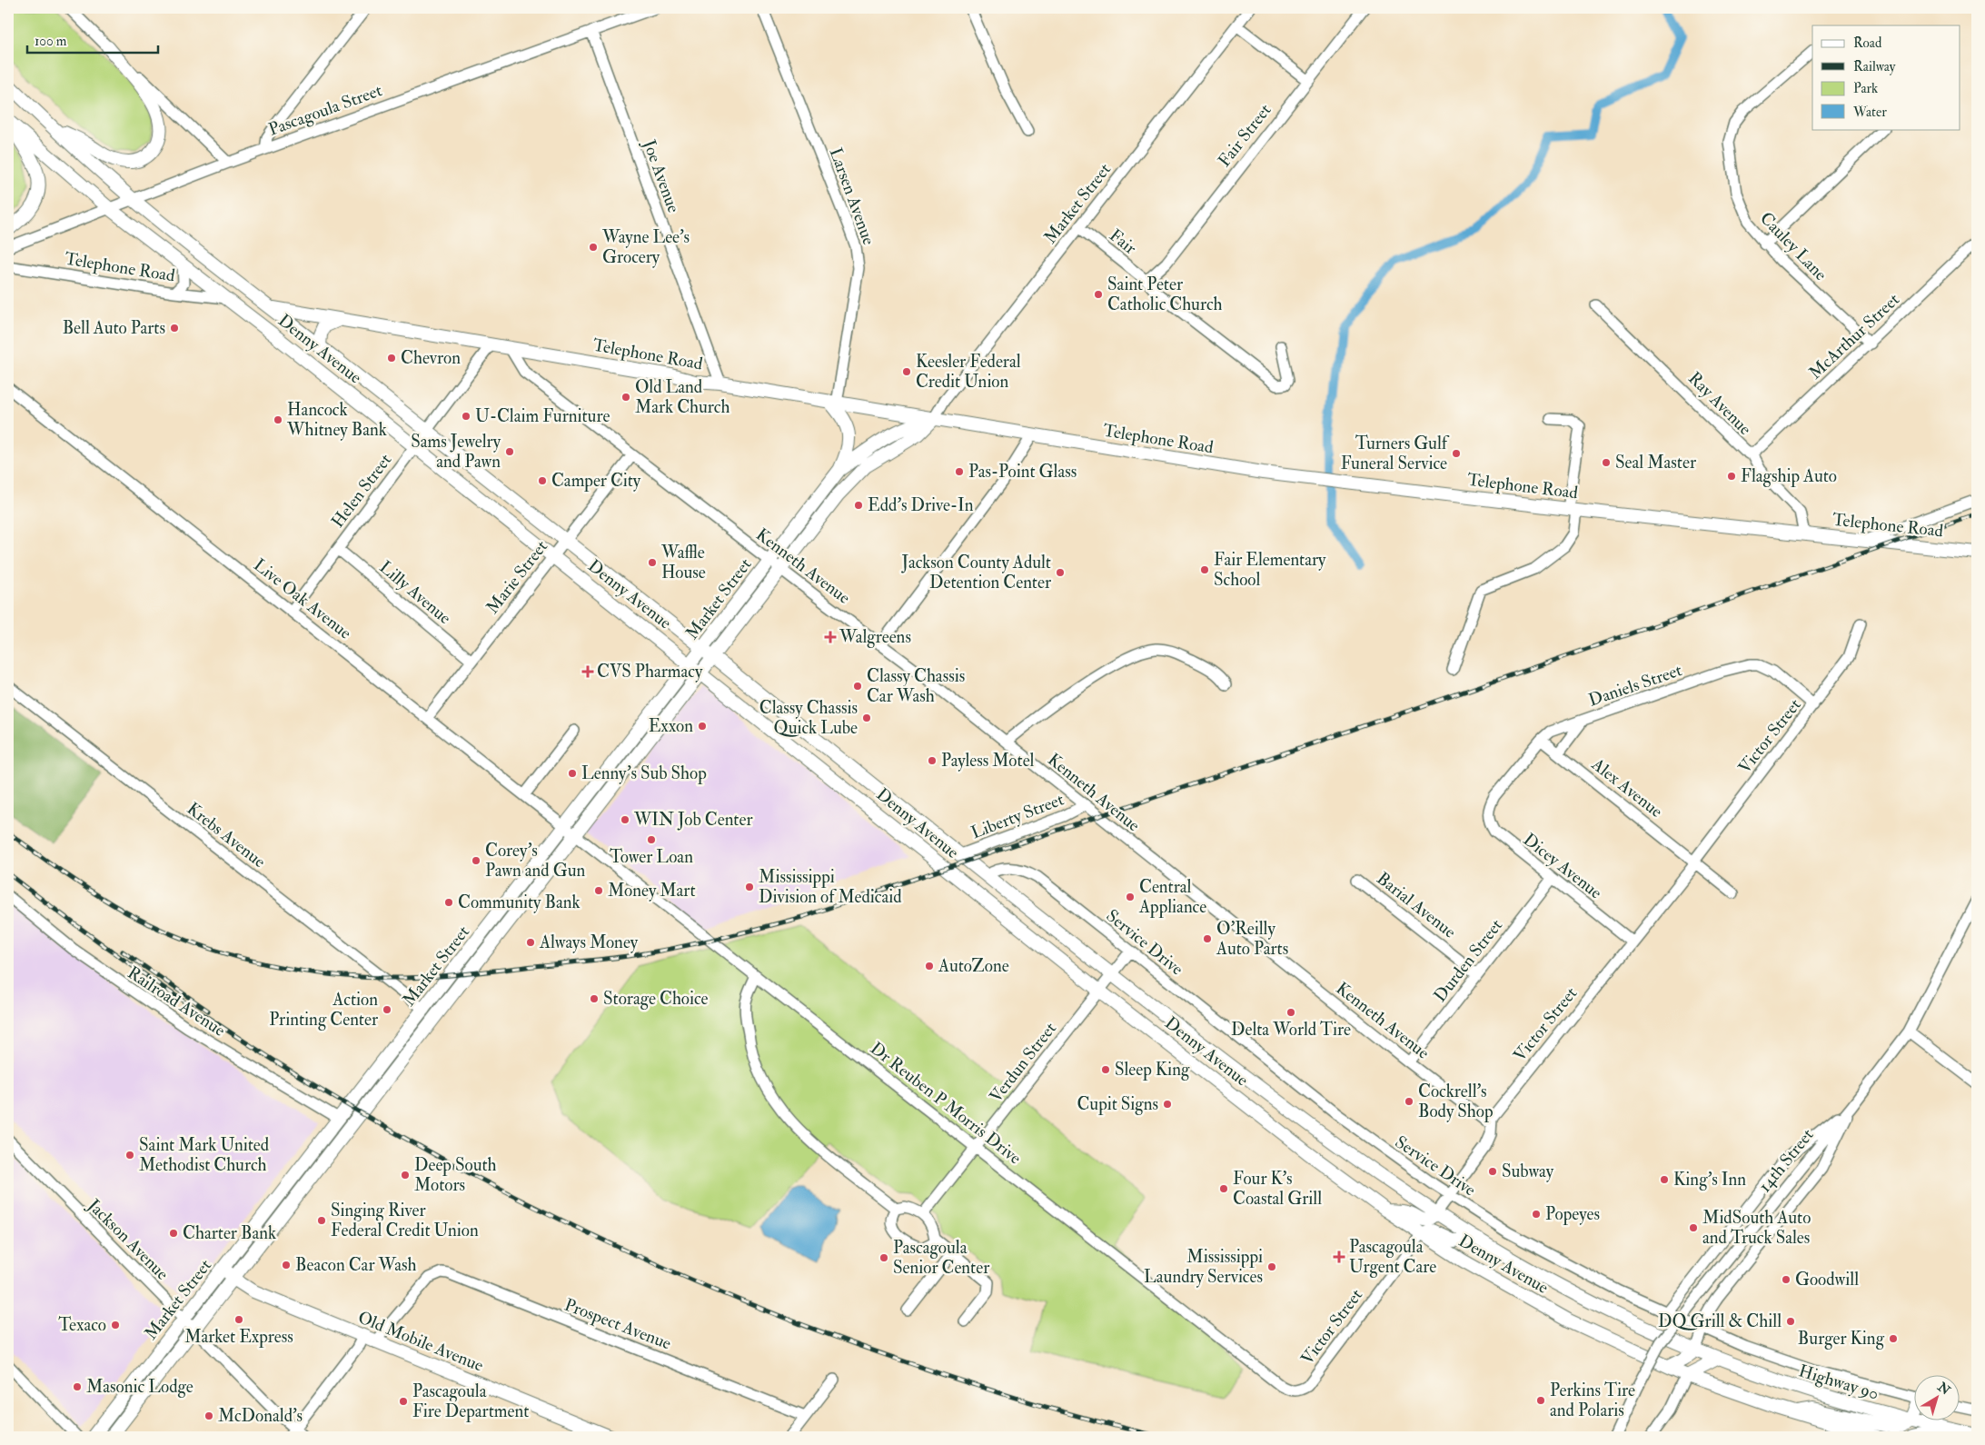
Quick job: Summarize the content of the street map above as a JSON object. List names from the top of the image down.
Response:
{
  "streets": {
    "main road": [
      "Market Street",
      "Telephone Road",
      "Denny Avenue",
      "Old Mobile Avenue",
      "Highway 90"
    ],
    "street": [
      "Pascagoula Street",
      "Fair Street",
      "Joe Avenue",
      "Larsen Avenue",
      "Fair",
      "Cauley Lane",
      "McArthur Street",
      "Ray Avenue",
      "Helen Street",
      "Kenneth Avenue",
      "Marie Street",
      "Lilly Avenue",
      "Live Oak Avenue",
      "Daniels Street",
      "Victor Street",
      "Alex Avenue",
      "Liberty Street",
      "Krebs Avenue",
      "Dicey Avenue",
      "Barial Avenue",
      "Service Drive",
      "Durden Street",
      "Railroad Avenue",
      "Verdun Street",
      "Dr Reuben P Morris Drive",
      "14th Street",
      "Jackson Avenue",
      "Prospect Avenue"
    ]
  },
  "crossings": [
    ["Pascagoula Street", "Joe Avenue"],
    ["Pascagoula Street", "Denny Avenue"],
    ["Fair Street", "Fair"],
    ["Joe Avenue", "Telephone Road"],
    ["Larsen Avenue", "Telephone Road"],
    ["Market Street", "Fair"],
    ["Market Street", "Telephone Road"],
    ["Market Street", "Denny Avenue"],
    ["Market Street", "Kenneth Avenue"],
    ["Market Street", "Live Oak Avenue"],
    ["Market Street", "Krebs Avenue"],
    ["Market Street", "Railroad Avenue"],
    ["Market Street", "Dr Reuben P Morris Drive"],
    ["Market Street", "Jackson Avenue"],
    ["Market Street", "Old Mobile Avenue"],
    ["Cauley Lane", "McArthur Street"],
    ["Telephone Road", "Denny Avenue"],
    ["Telephone Road", "Ray Avenue"],
    ["Telephone Road", "Helen Street"],
    ["Telephone Road", "Kenneth Avenue"],
    ["McArthur Street", "Ray Avenue"],
    ["Denny Avenue", "Helen Street"],
    ["Denny Avenue", "Marie Street"],
    ["Denny Avenue", "Victor Street"],
    ["Denny Avenue", "Liberty Street"],
    ["Denny Avenue", "Service Drive"],
    ["Denny Avenue", "Verdun Street"],
    ["Denny Avenue", "Highway 90"],
    ["Helen Street", "Lilly Avenue"],
    ["Helen Street", "Live Oak Avenue"],
    ["Kenneth Avenue", "Marie Street"],
    ["Kenneth Avenue", "Victor Street"],
    ["Kenneth Avenue", "Liberty Street"],
    ["Kenneth Avenue", "Durden Street"],
    ["Marie Street", "Lilly Avenue"],
    ["Marie Street", "Live Oak Avenue"],
    ["Live Oak Avenue", "Dr Reuben P Morris Drive"],
    ["Daniels Street", "Victor Street"],
    ["Daniels Street", "Alex Avenue"],
    ["Daniels Street", "Dicey Avenue"],
    ["Victor Street", "Alex Avenue"],
    ["Victor Street", "Dicey Avenue"],
    ["Victor Street", "Service Drive"],
    ["Victor Street", "Dr Reuben P Morris Drive"],
    ["Dicey Avenue", "Durden Street"],
    ["Barial Avenue", "Durden Street"],
    ["Service Drive", "Verdun Street"],
    ["Verdun Street", "Dr Reuben P Morris Drive"],
    ["Jackson Avenue", "Prospect Avenue"],
    ["Prospect Avenue", "Old Mobile Avenue"]
  ],
  "places": {
    "other": [
      "Wayne Lee's Grocery",
      "Saint Peter Catholic Church",
      "Bell Auto Parts",
      "Chevron",
      "Keesler Federal Credit Union",
      "Old Land Mark Church",
      "U-Claim Furniture",
      "Hancock Whitney Bank",
      "Sams Jewelry and Pawn",
      "Turners Gulf Funeral Service",
      "Seal Master",
      "Pas-Point Glass",
      "Flagship Auto",
      "Camper City",
      "Edd's Drive-In",
      "Waffle House",
      "Fair Elementary School",
      "Jackson County Adult Detention Center",
      "Classy Chassis Car Wash",
      "Classy Chassis Quick Lube",
      "Exxon",
      "Payless Motel",
      "Lenny's Sub Shop",
      "WIN Job Center",
      "Tower Loan",
      "Corey's Pawn and Gun",
      "Mississippi Division of Medicaid",
      "Money Mart",
      "Central Appliance",
      "Community Bank",
      "O'Reilly Auto Parts",
      "Always Money",
      "AutoZone",
      "Storage Choice",
      "Action Printing Center",
      "Delta World Tire",
      "Sleep King",
      "Cockrell's Body Shop",
      "Cupit Signs",
      "Saint Mark United Methodist Church",
      "Subway",
      "Deep South Motors",
      "King's Inn",
      "Four K's Coastal Grill",
      "Popeyes",
      "Singing River Federal Credit Union",
      "MidSouth Auto and Truck Sales",
      "Charter Bank",
      "Pascagoula Senior Center",
      "Beacon Car Wash",
      "Mississippi Laundry Services",
      "Goodwill",
      "Market Express",
      "DQ Grill & Chill",
      "Texaco",
      "Burger King",
      "Masonic Lodge",
      "Perkins Tire and Polaris",
      "Pascagoula Fire Department",
      "McDonald's"
    ],
    "health": ["Walgreens", "CVS Pharmacy", "Pascagoula Urgent Care"]
  },
  "legend": [
    "Road",
    "Railway",
    "Park",
    "Water"
  ],
  "scale_bar": "100 m",
  "north": "top right"
}
